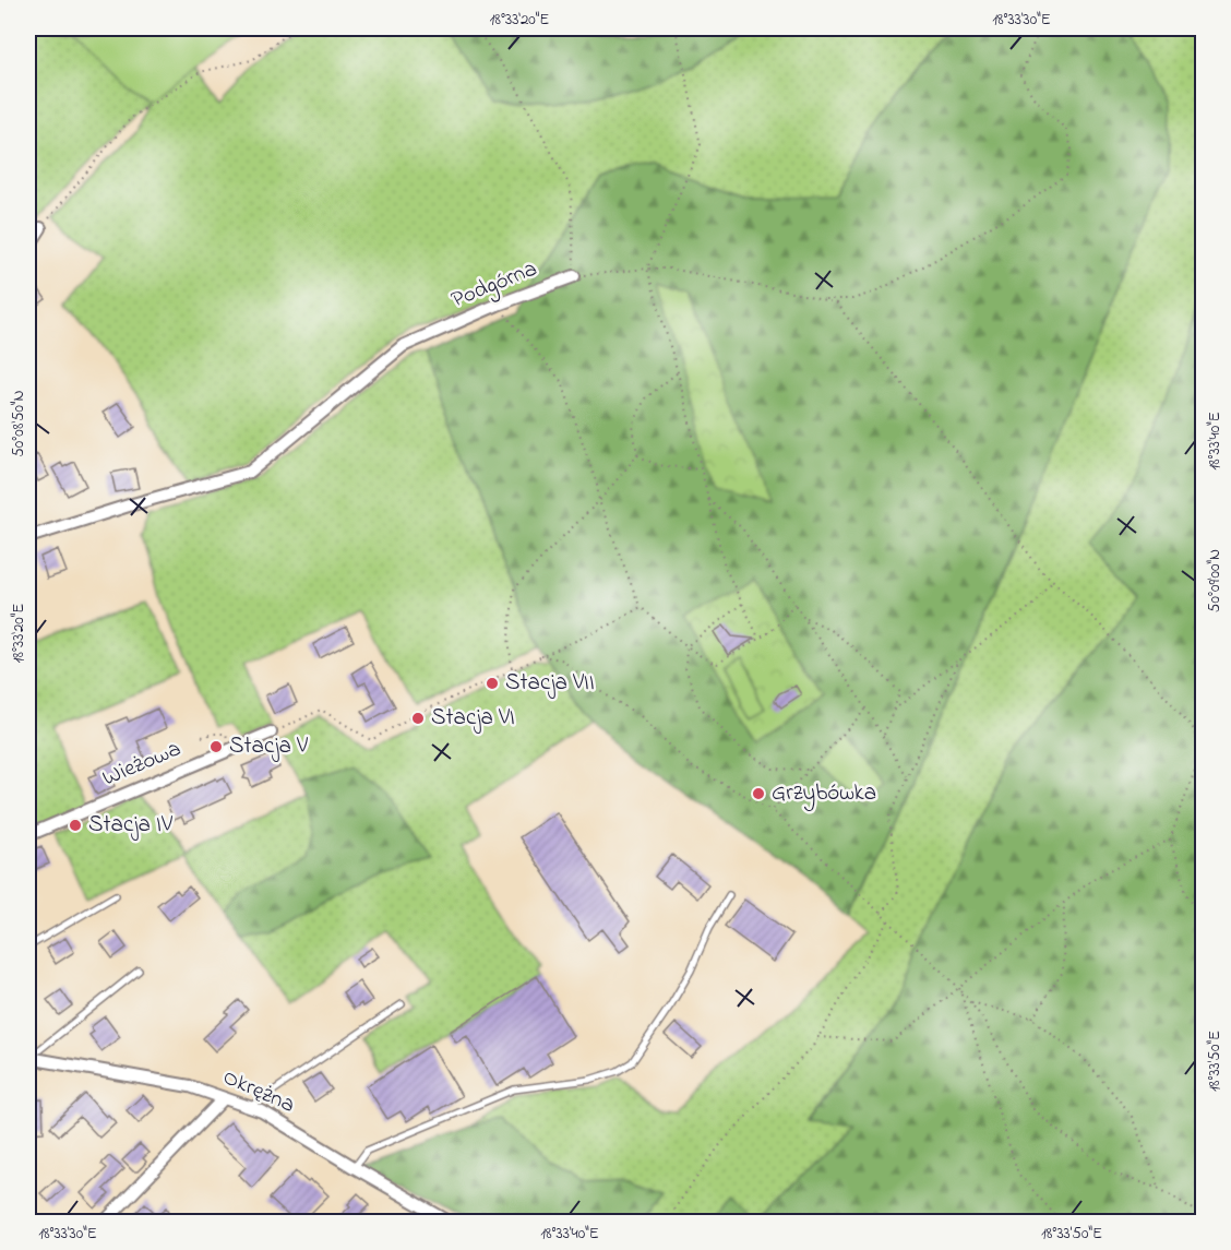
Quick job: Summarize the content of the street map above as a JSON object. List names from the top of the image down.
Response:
{
  "streets": {
    "street": ["Podgórna", "Wieżowa", "Okrężna"]
  },
  "places": [
    "Stacja VII",
    "Stacja VI",
    "Stacja V",
    "Grzybówka",
    "Stacja IV"
  ],
  "coordinates": [
    "18°33'20\"E",
    "18°33'30\"E",
    "50°08'50\"N",
    "18°33'40\"E",
    "50°09'00\"N",
    "18°33'50\"E"
  ]
}
